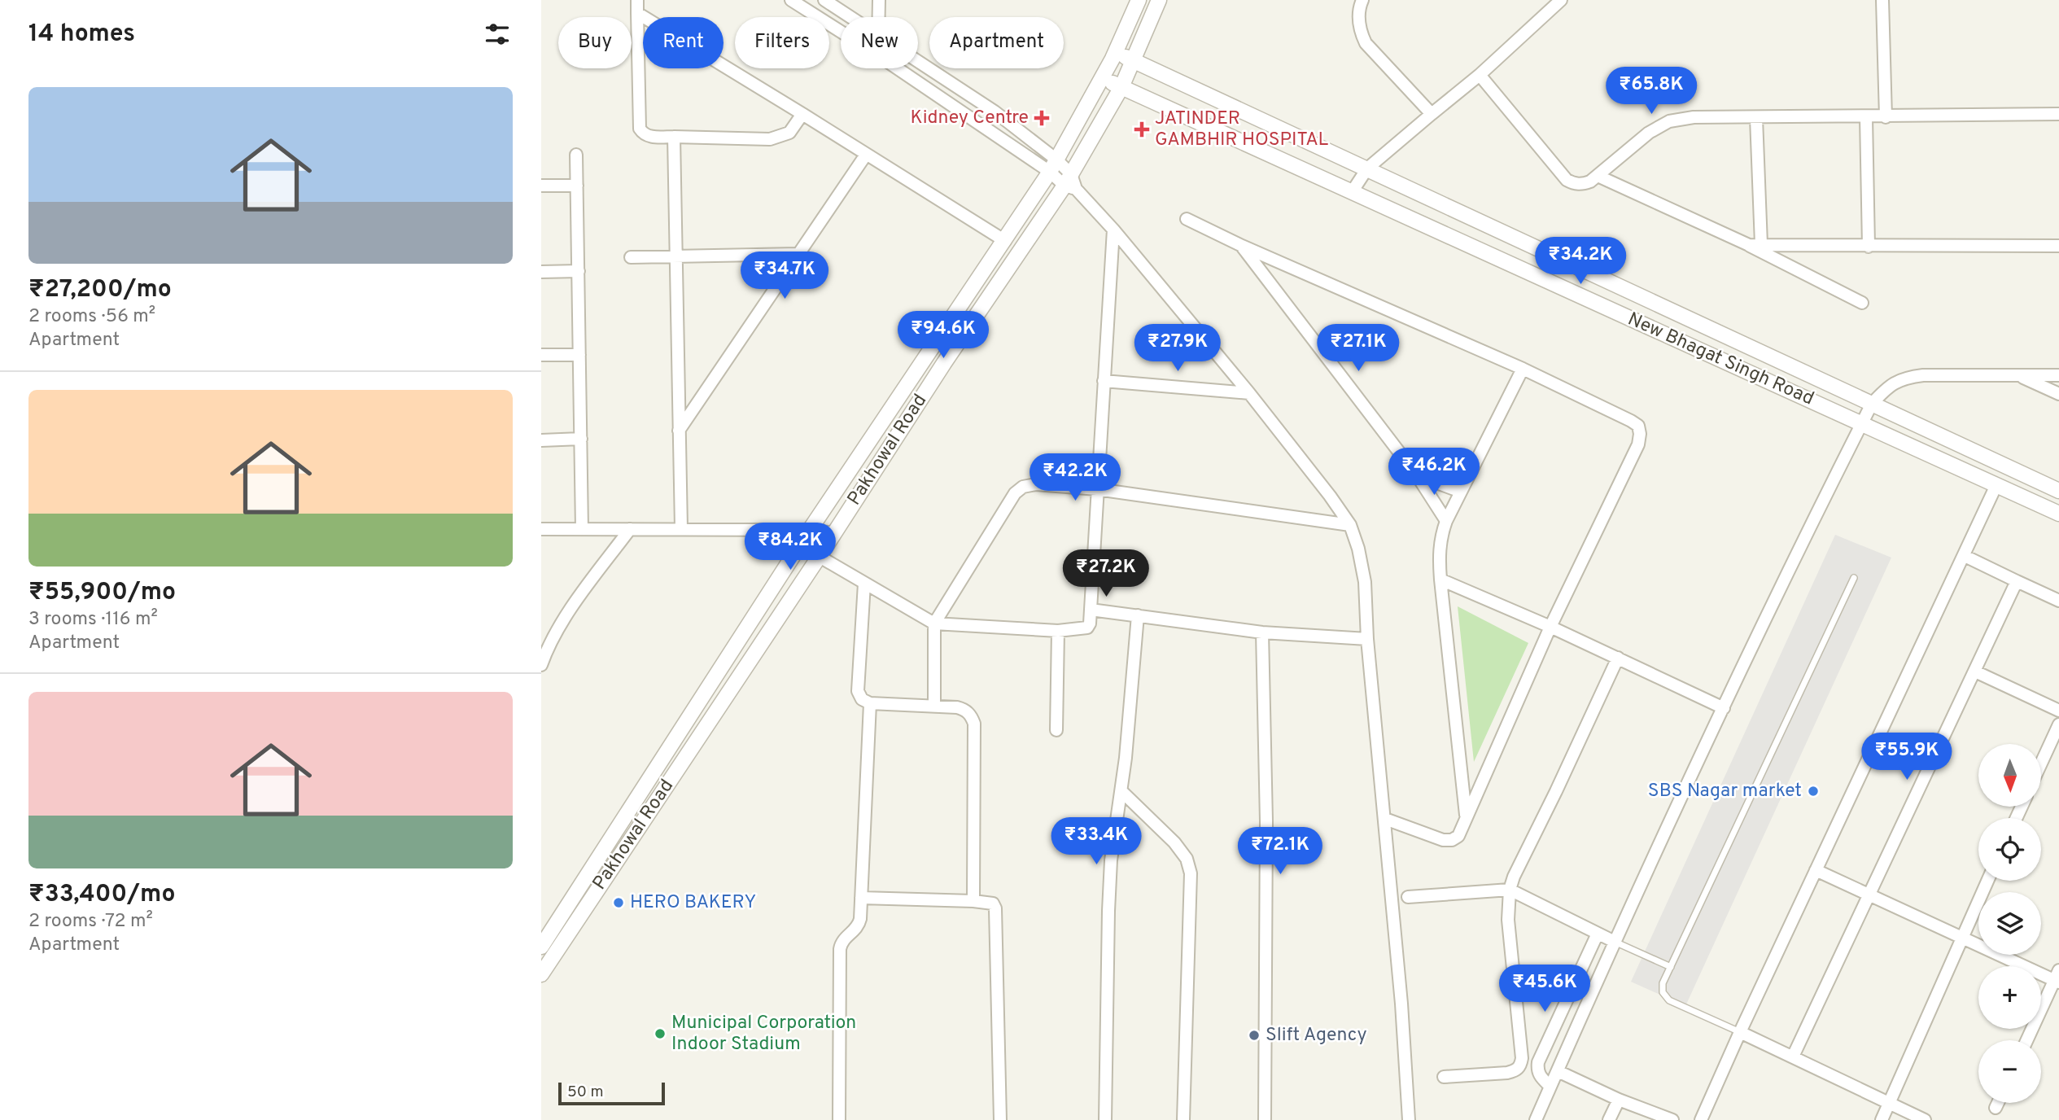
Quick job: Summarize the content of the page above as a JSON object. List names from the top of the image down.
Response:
{
  "streets": {
    "street": ["New Bhagat Singh Road", "Pakhowal Road"]
  },
  "crossings": [
    ["New Bhagat Singh Road", "Pakhowal Road"]
  ],
  "places": {
    "health": ["Kidney Centre", "JATINDER GAMBHIR HOSPITAL"],
    "other": [
      "SBS Nagar market",
      "HERO BAKERY",
      "Municipal Corporation Indoor Stadium",
      "Slift Agency"
    ]
  },
  "scale_bar": "50 m",
  "north": "bottom",
  "page": {
    "heading": "14 homes",
    "chip": [
      "Buy",
      "Rent",
      "Filters",
      "New",
      "Apartment"
    ],
    "price": [
      "₹65.8K",
      "₹34.2K",
      "₹34.7K",
      "₹94.6K",
      "₹27.9K",
      "₹27.1K",
      "₹46.2K",
      "₹42.2K",
      "₹84.2K",
      "₹27.2K",
      "₹55.9K",
      "₹33.4K",
      "₹72.1K",
      "₹45.6K"
    ],
    "list": [
      {
        "name": "₹27,200/mo",
        "note": "2 rooms · 56 m² · Apartment"
      },
      {
        "name": "₹55,900/mo",
        "note": "3 rooms · 116 m² · Apartment"
      },
      {
        "name": "₹33,400/mo",
        "note": "2 rooms · 72 m² · Apartment"
      }
    ],
    "map_buttons": ["+", "−"],
    "scale": "50 m"
  }
}
